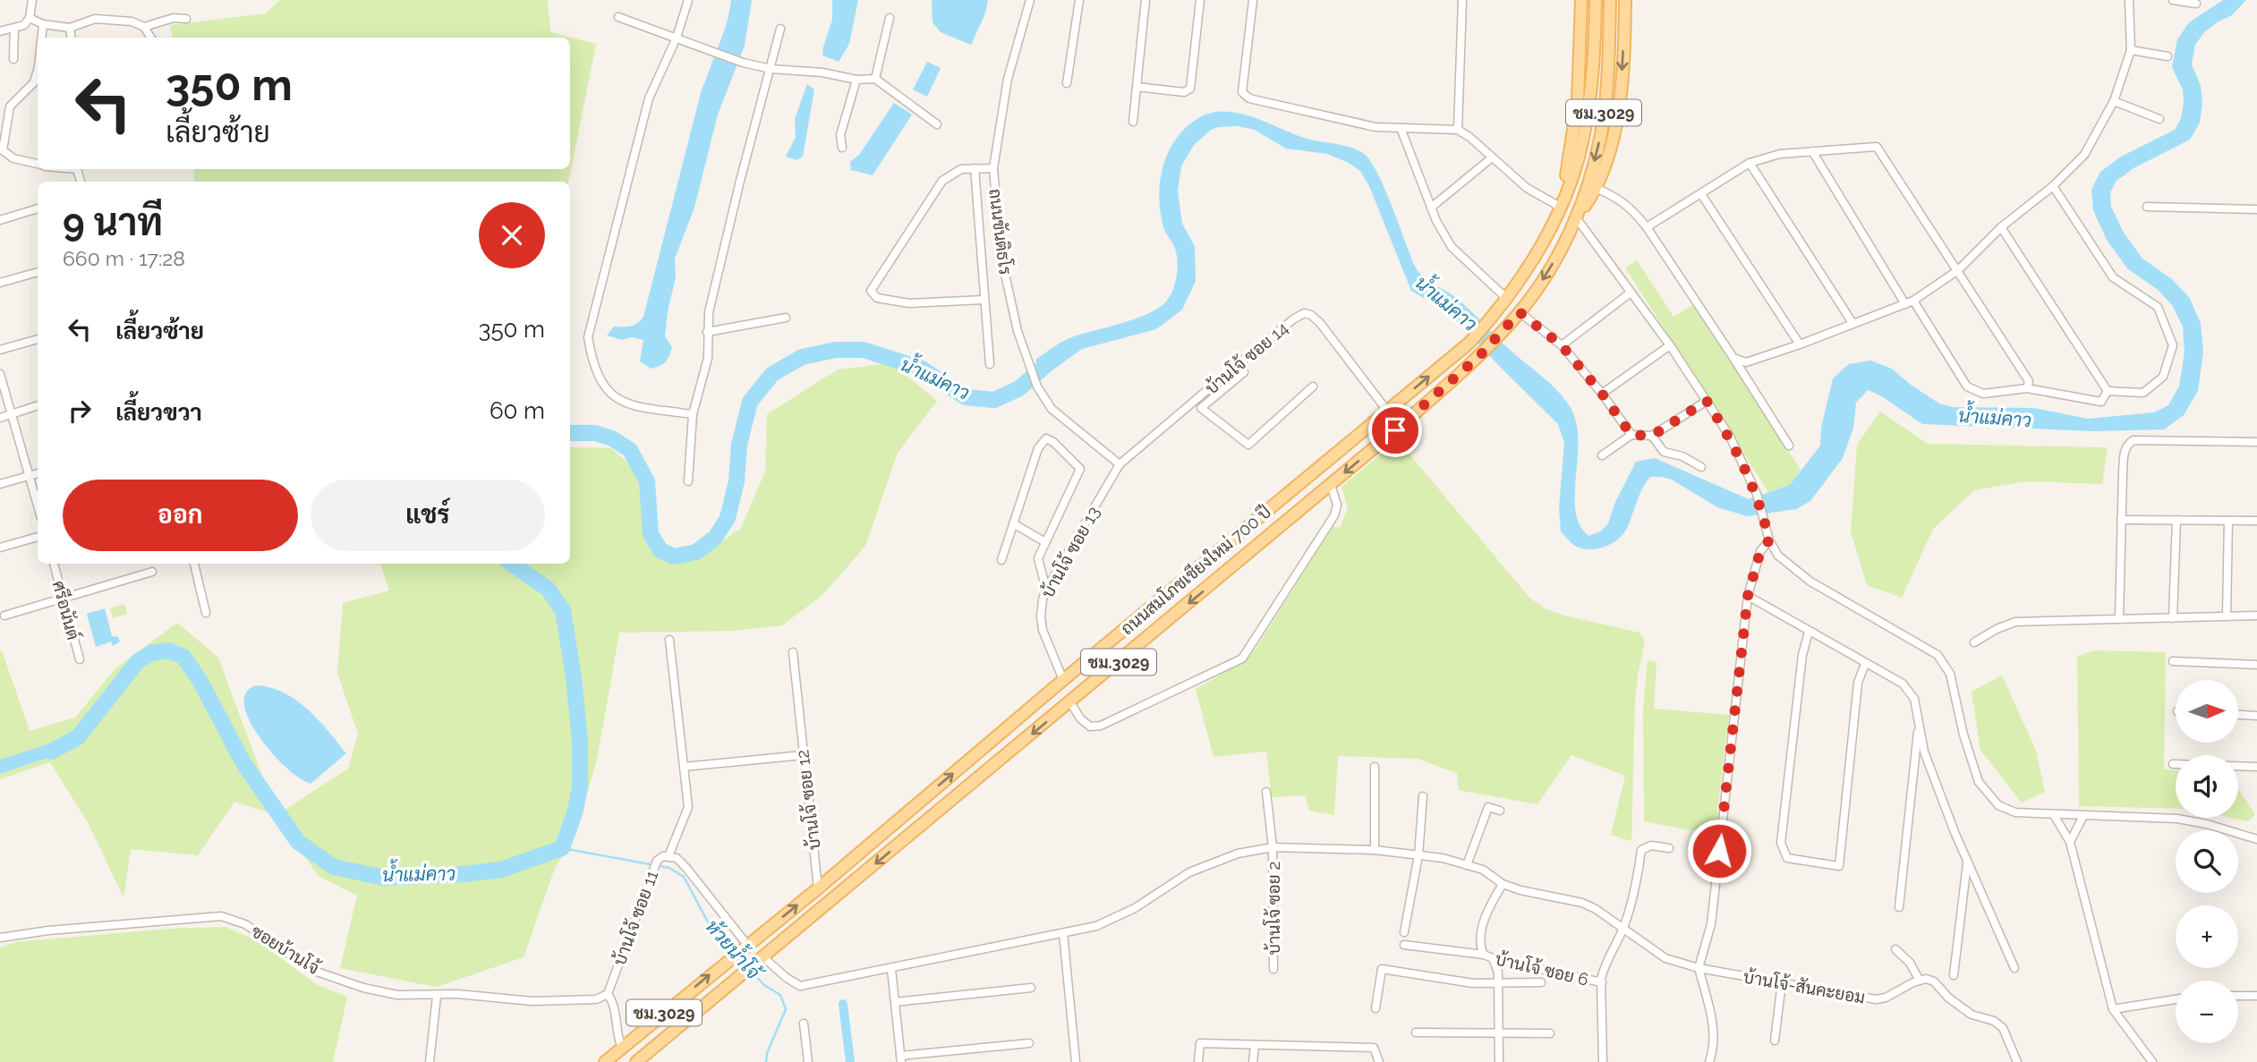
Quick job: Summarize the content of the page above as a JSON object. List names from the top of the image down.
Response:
{
  "streets": {
    "main road": ["ชม.3029", "ถนนสมโภชเชียงใหม่ 700 ปี"],
    "street": [
      "ถนนขันติธโร",
      "บ้านโจ้ ซอย 14",
      "บ้านโจ้ ซอย 13",
      "ศรีอนันต์",
      "บ้านโจ้ ซอย 12",
      "บ้านโจ้ ซอย 2",
      "บ้านโจ้ ซอย 11",
      "ซอยบ้านโจ้",
      "บ้านโจ้ ซอย 6",
      "บ้านโจ้-สันคะยอม"
    ]
  },
  "crossings": [
    ["ถนนขันติธโร", "บ้านโจ้ ซอย 14"],
    ["ถนนขันติธโร", "บ้านโจ้ ซอย 13"],
    ["บ้านโจ้ ซอย 14", "บ้านโจ้ ซอย 13"],
    ["บ้านโจ้ ซอย 14", "ถนนสมโภชเชียงใหม่ 700 ปี"],
    ["บ้านโจ้ ซอย 13", "ถนนสมโภชเชียงใหม่ 700 ปี"],
    ["ถนนสมโภชเชียงใหม่ 700 ปี", "บ้านโจ้ ซอย 12"],
    ["ถนนสมโภชเชียงใหม่ 700 ปี", "บ้านโจ้ ซอย 11"],
    ["ถนนสมโภชเชียงใหม่ 700 ปี", "บ้านโจ้-สันคะยอม"],
    ["บ้านโจ้ ซอย 2", "บ้านโจ้-สันคะยอม"],
    ["บ้านโจ้ ซอย 11", "ซอยบ้านโจ้"],
    ["บ้านโจ้ ซอย 6", "บ้านโจ้-สันคะยอม"]
  ],
  "water": ["น้ำแม่คาว", "ห้วยน้ำโจ้"],
  "north": "right",
  "page": {
    "turn": ["350 m", "เลี้ยวซ้าย"],
    "heading": ["9 นาที", "660 m · 17:28"],
    "list": [
      {
        "name": "เลี้ยวซ้าย",
        "value": "350 m"
      },
      {
        "name": "เลี้ยวขวา",
        "value": "60 m"
      }
    ],
    "buttons": ["ออก", "แชร์"],
    "map_buttons": ["+", "−"]
  }
}
